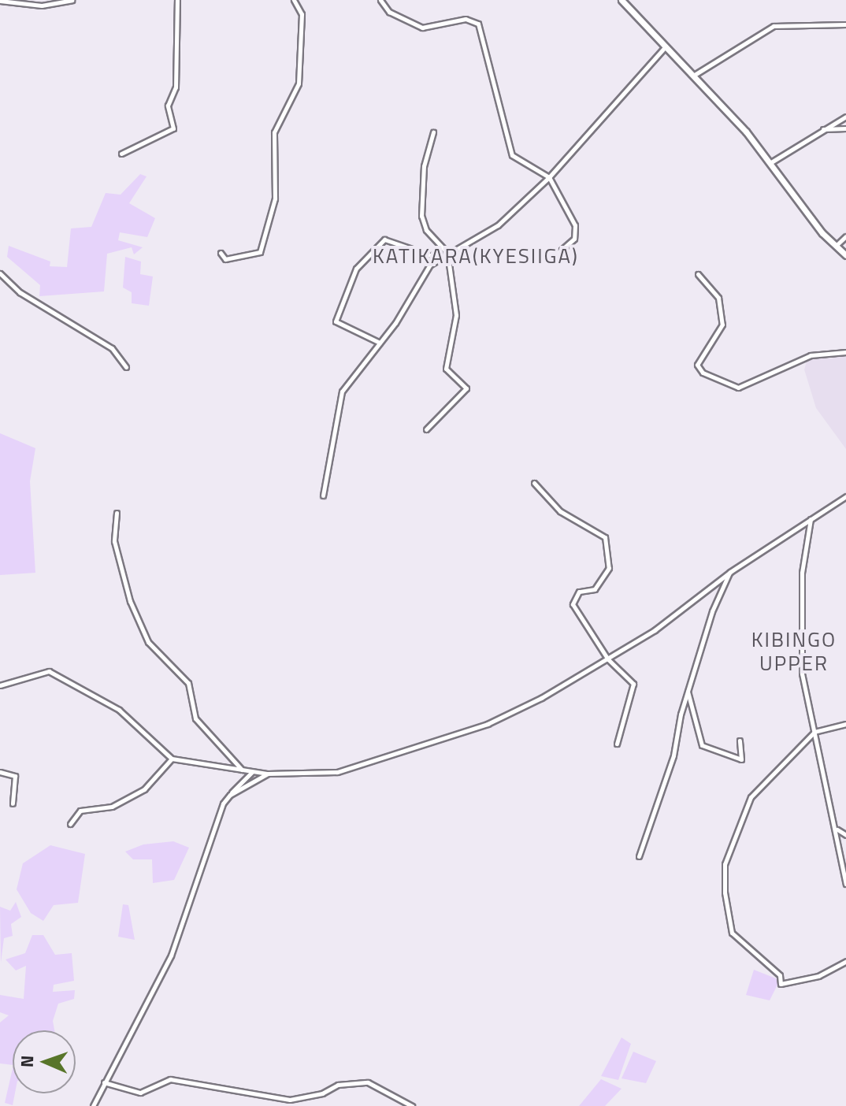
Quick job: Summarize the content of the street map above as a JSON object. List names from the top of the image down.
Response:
{
  "districts": ["KATIKARA(KYESIIGA)", "KIBINGO UPPER"],
  "north": "left"
}
